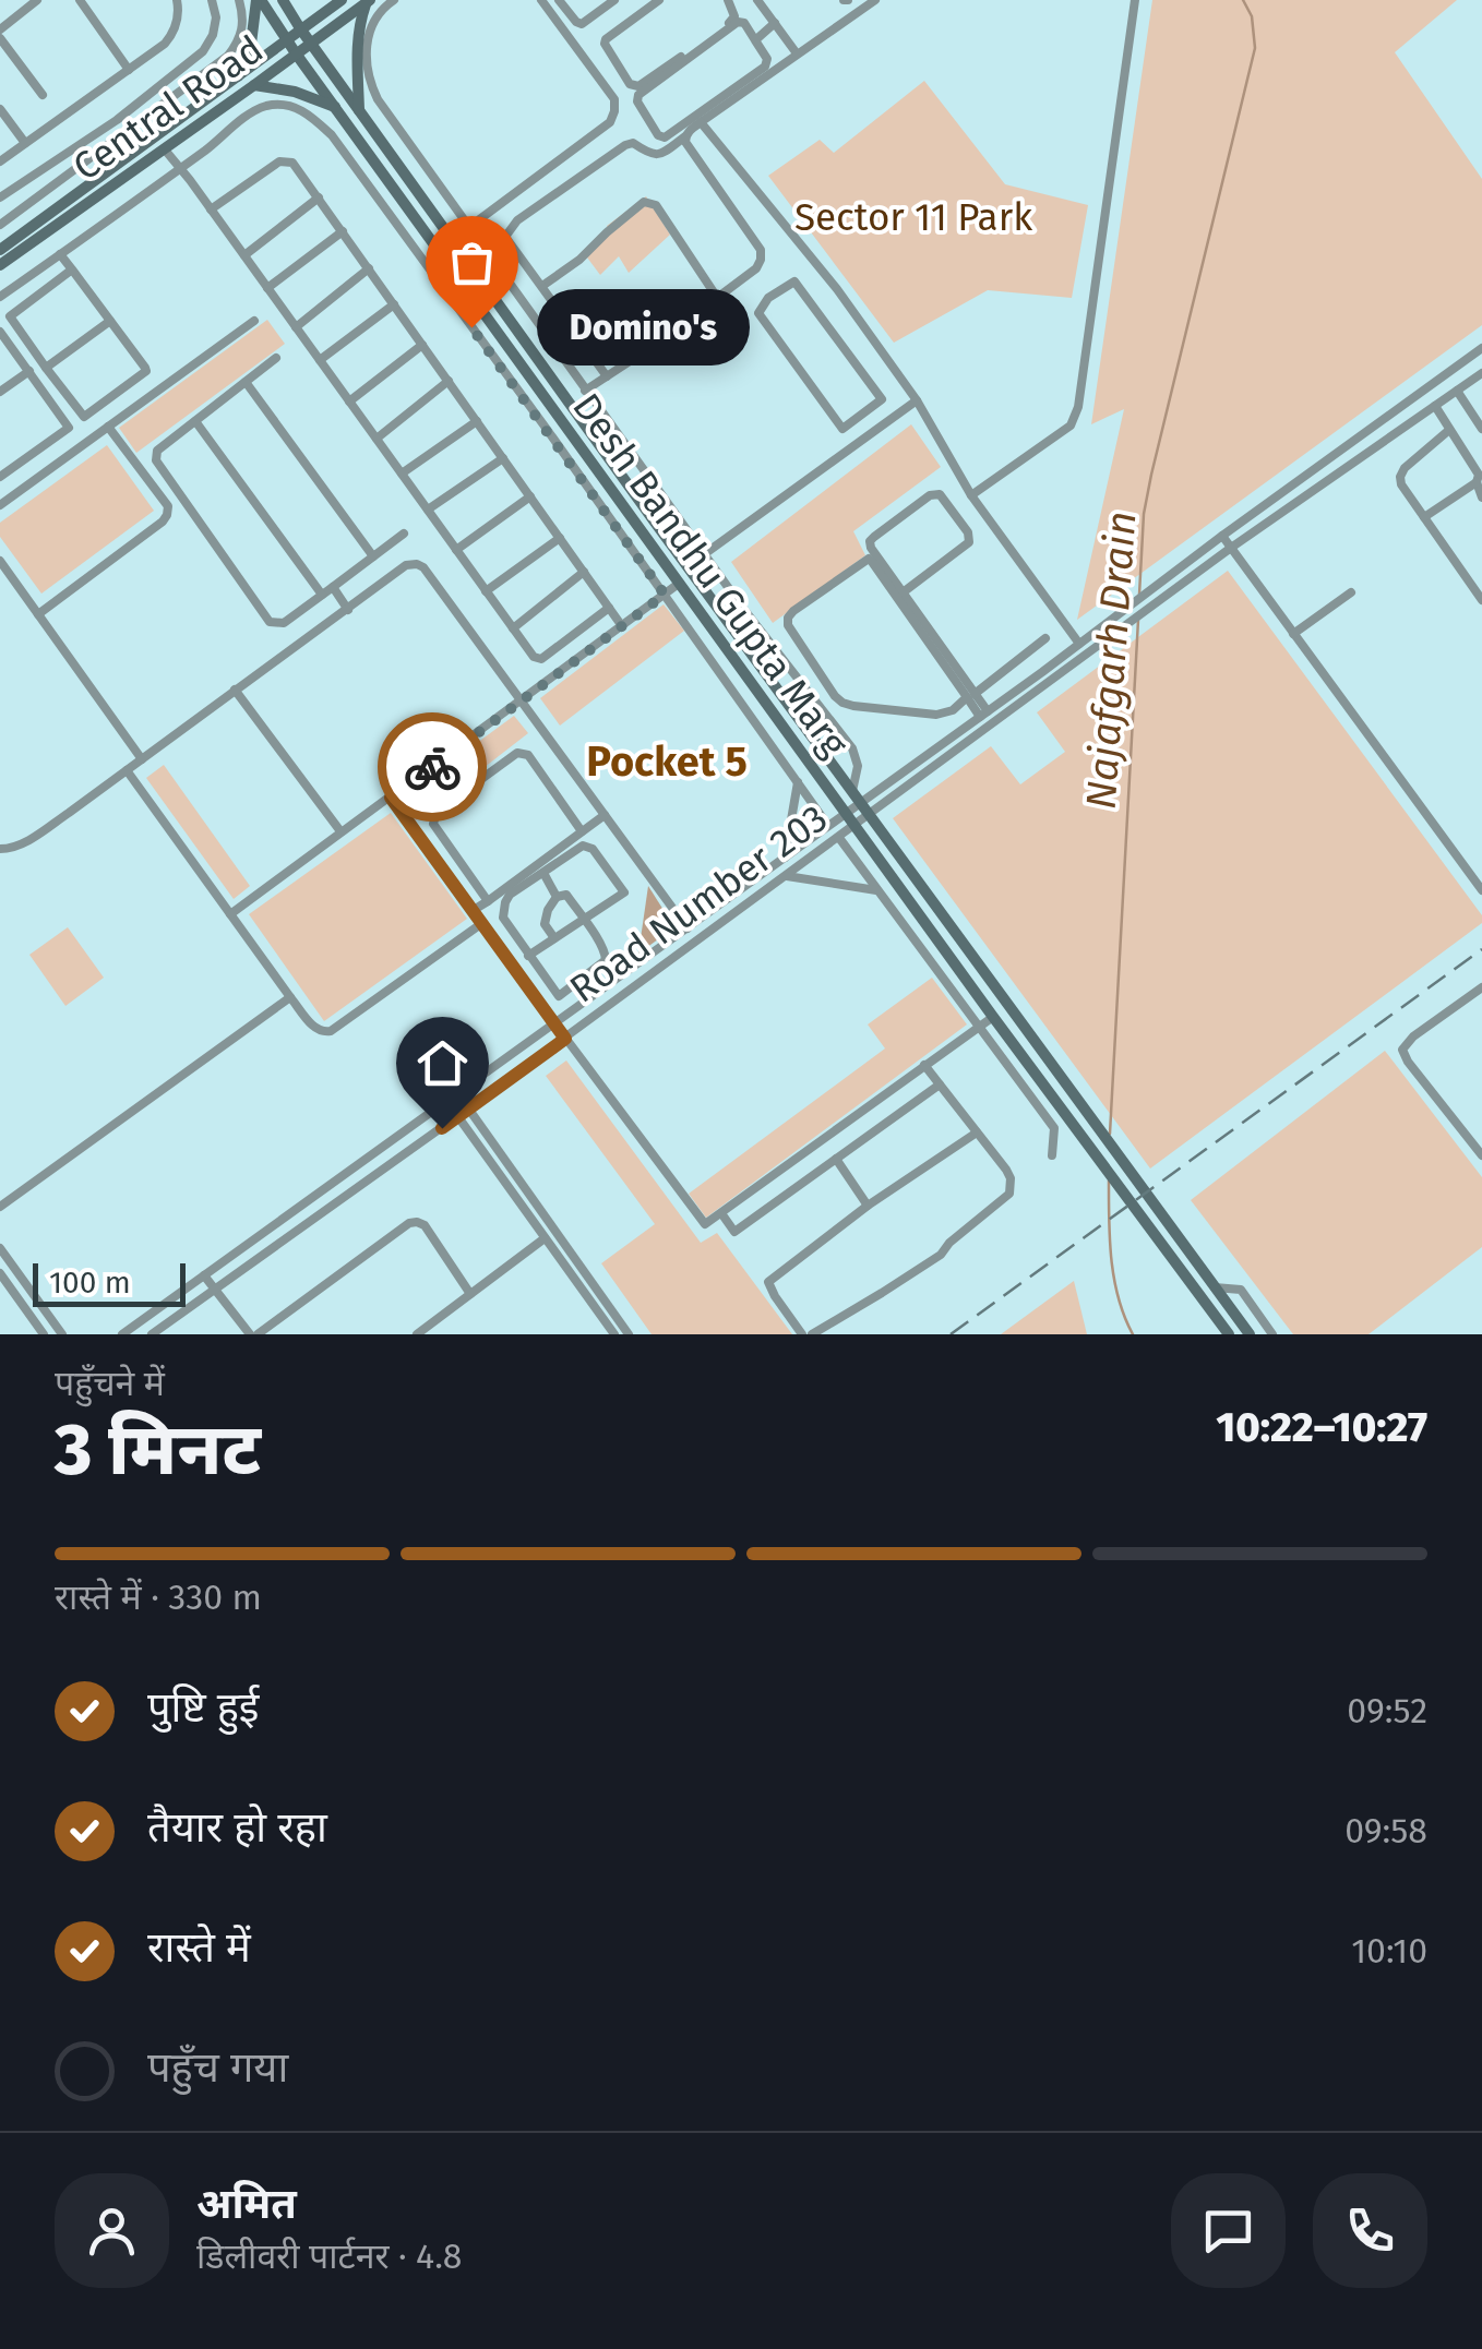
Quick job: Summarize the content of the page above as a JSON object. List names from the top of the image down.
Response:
{
  "streets": {
    "street": ["Central Road", "Desh Bandhu Gupta Marg", "Road Number 203"]
  },
  "crossings": [
    ["Central Road", "Desh Bandhu Gupta Marg"],
    ["Desh Bandhu Gupta Marg", "Road Number 203"]
  ],
  "districts": ["Pocket 5"],
  "water": ["Najafgarh Drain"],
  "parks": ["Sector 11 Park"],
  "places": ["Domino's"],
  "scale_bar": "100 m",
  "page": {
    "bubble": "Domino's",
    "scale": "100 m",
    "heading": ["3 मिनट", "पहुँचने में", "10:22–10:27"],
    "panel": ["अमित", "डिलीवरी पार्टनर · 4.8"],
    "bar": "रास्ते में · 330 m",
    "list": [
      ["पुष्टि हुई", "09:52"],
      ["तैयार हो रहा", "09:58"],
      ["रास्ते में", "10:10"],
      "पहुँच गया"
    ]
  }
}
